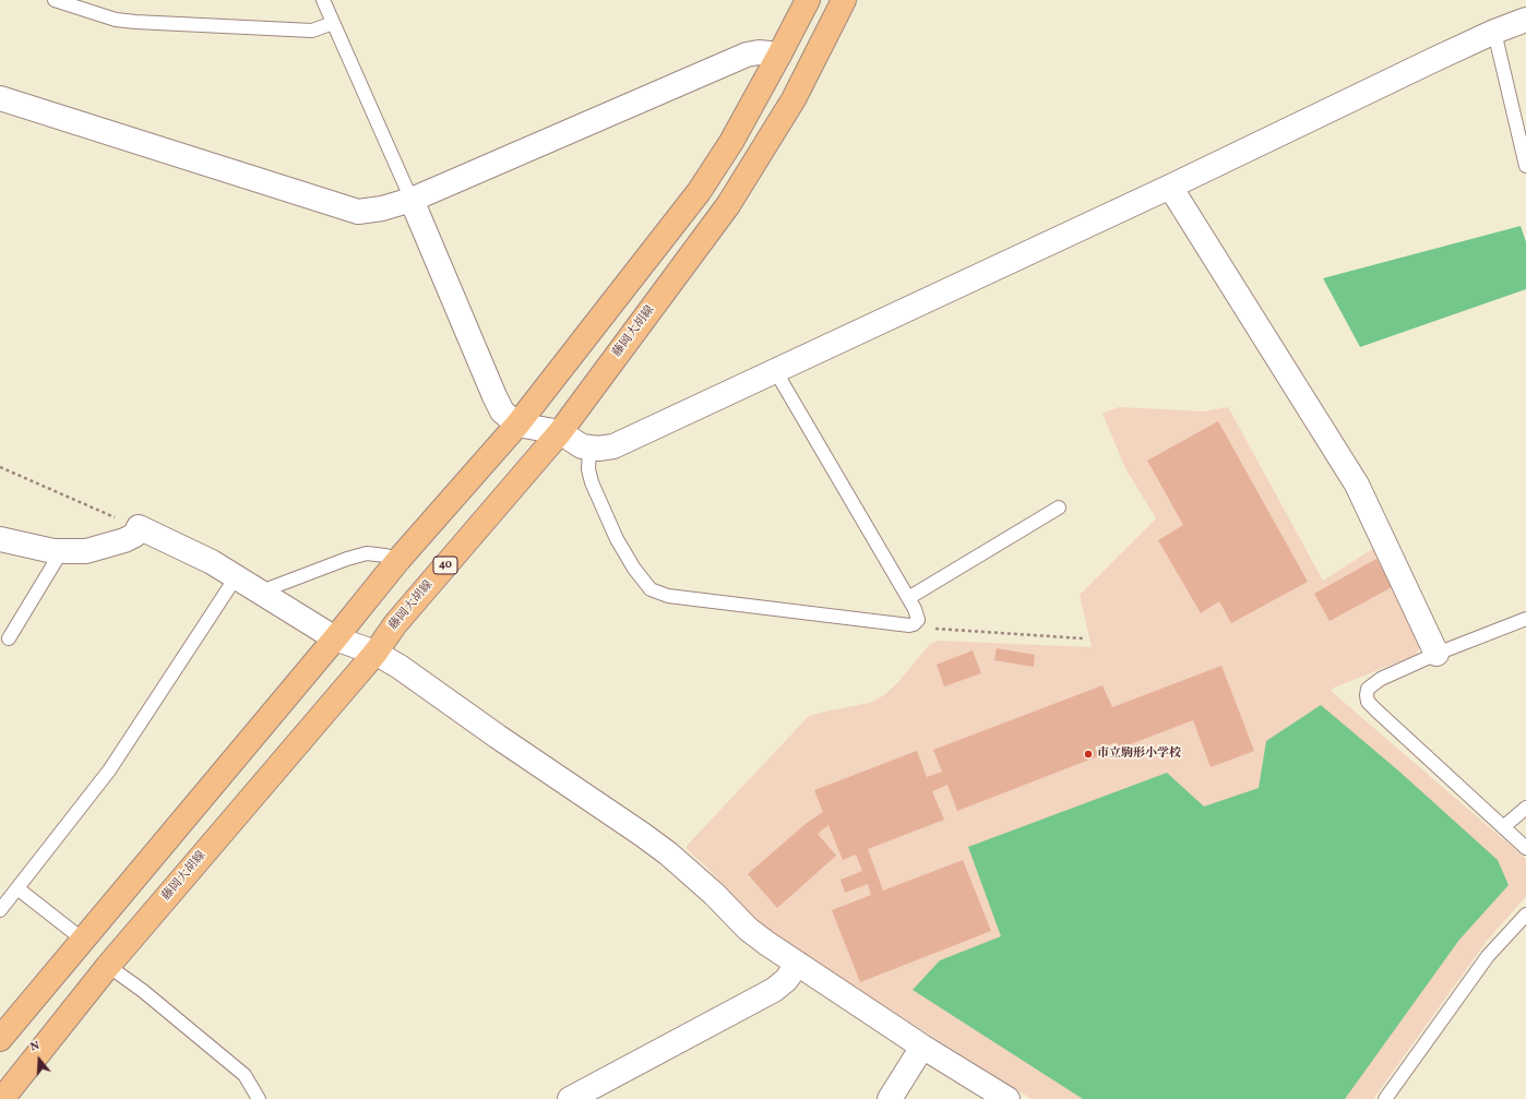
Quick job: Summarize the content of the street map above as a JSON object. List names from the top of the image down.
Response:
{
  "streets": {
    "main road": ["藤岡大胡線", "40"]
  },
  "places": ["市立駒形小学校"],
  "north": "top"
}
